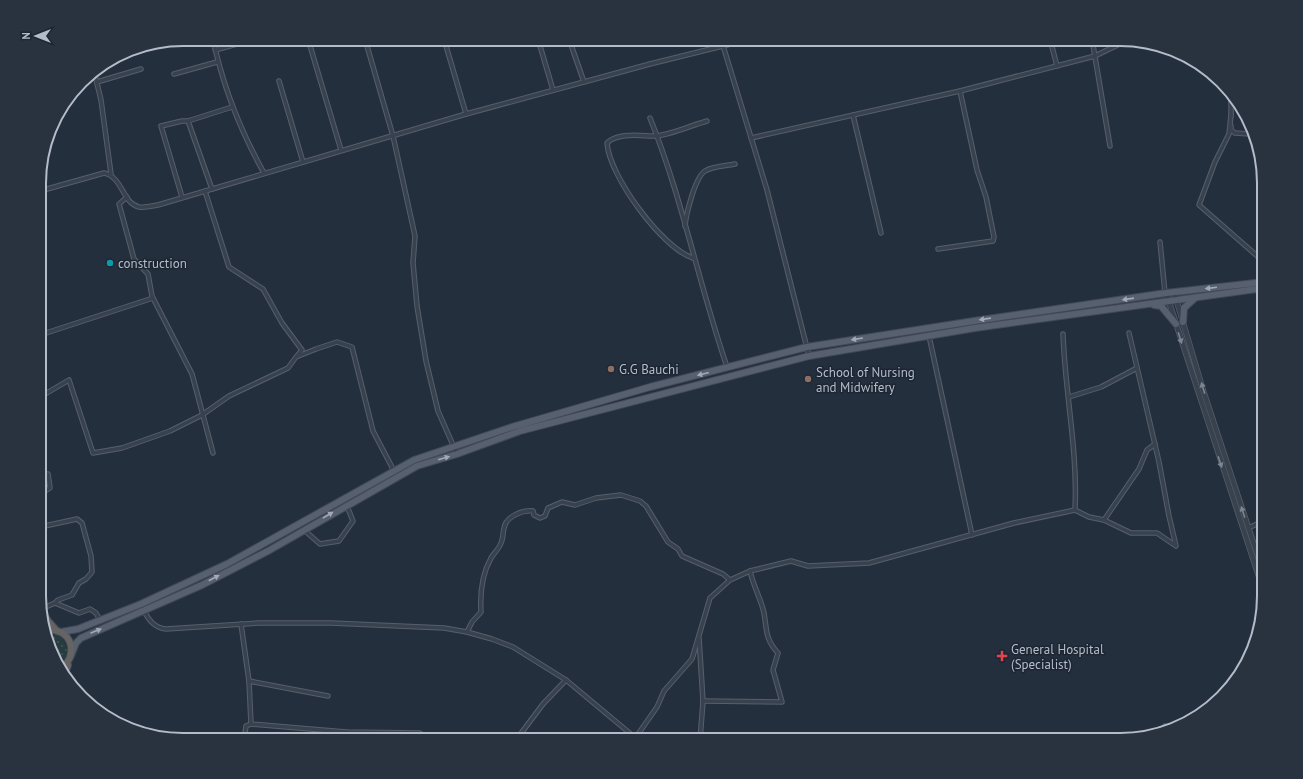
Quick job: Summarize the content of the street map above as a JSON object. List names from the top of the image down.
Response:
{
  "places": {
    "other": ["construction", "G.G Bauchi", "School of Nursing and Midwifery"],
    "health": ["General Hospital (Specialist)"]
  },
  "north": "left"
}
